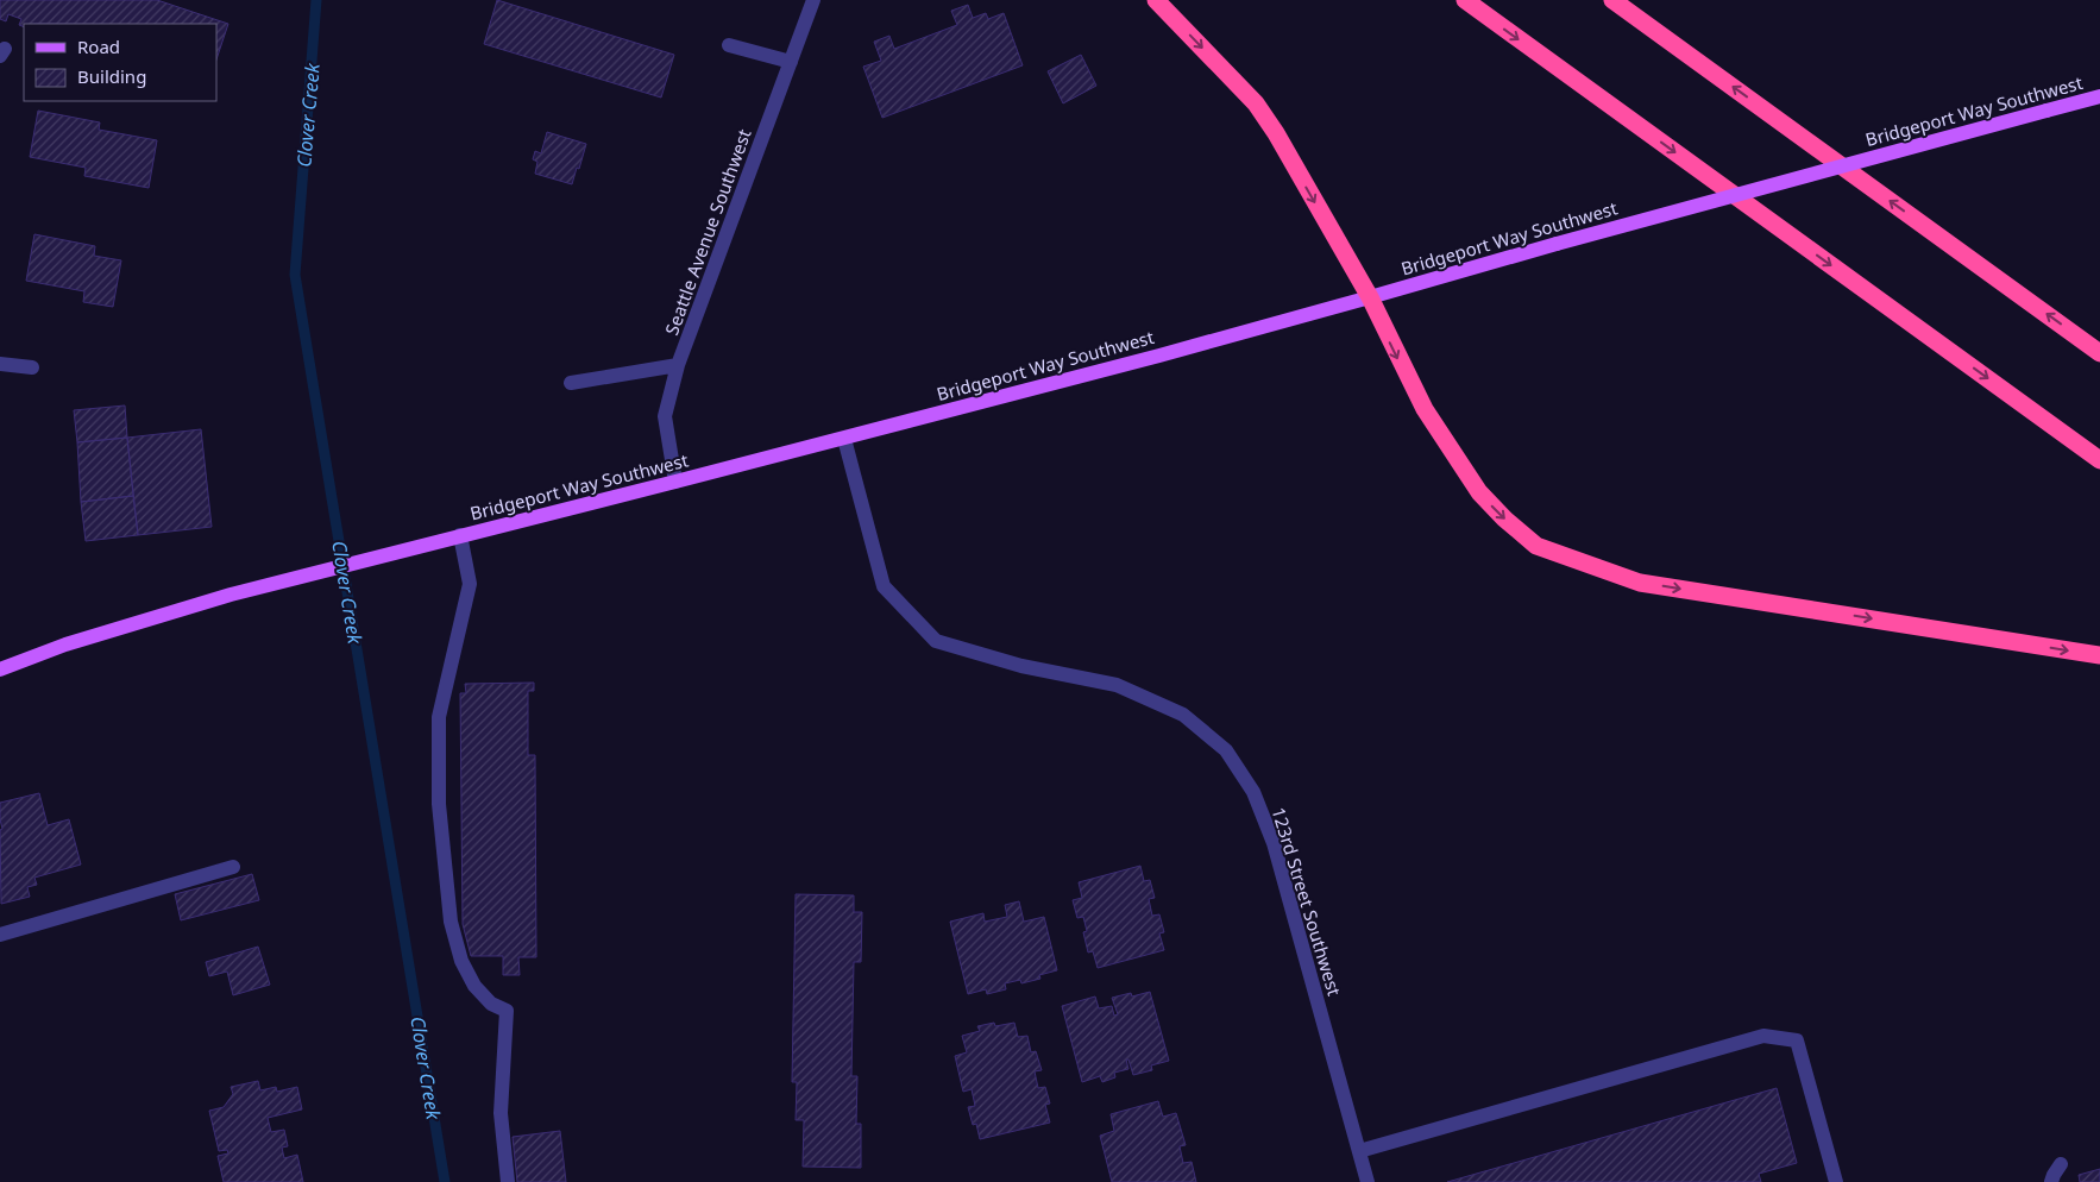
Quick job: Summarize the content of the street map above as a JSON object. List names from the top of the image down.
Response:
{
  "streets": {
    "main road": ["Bridgeport Way Southwest"],
    "street": ["Seattle Avenue Southwest", "123rd Street Southwest"]
  },
  "crossings": [
    ["Bridgeport Way Southwest", "Seattle Avenue Southwest"],
    ["Bridgeport Way Southwest", "123rd Street Southwest"]
  ],
  "water": ["Clover Creek"],
  "legend": ["Road", "Building"]
}
